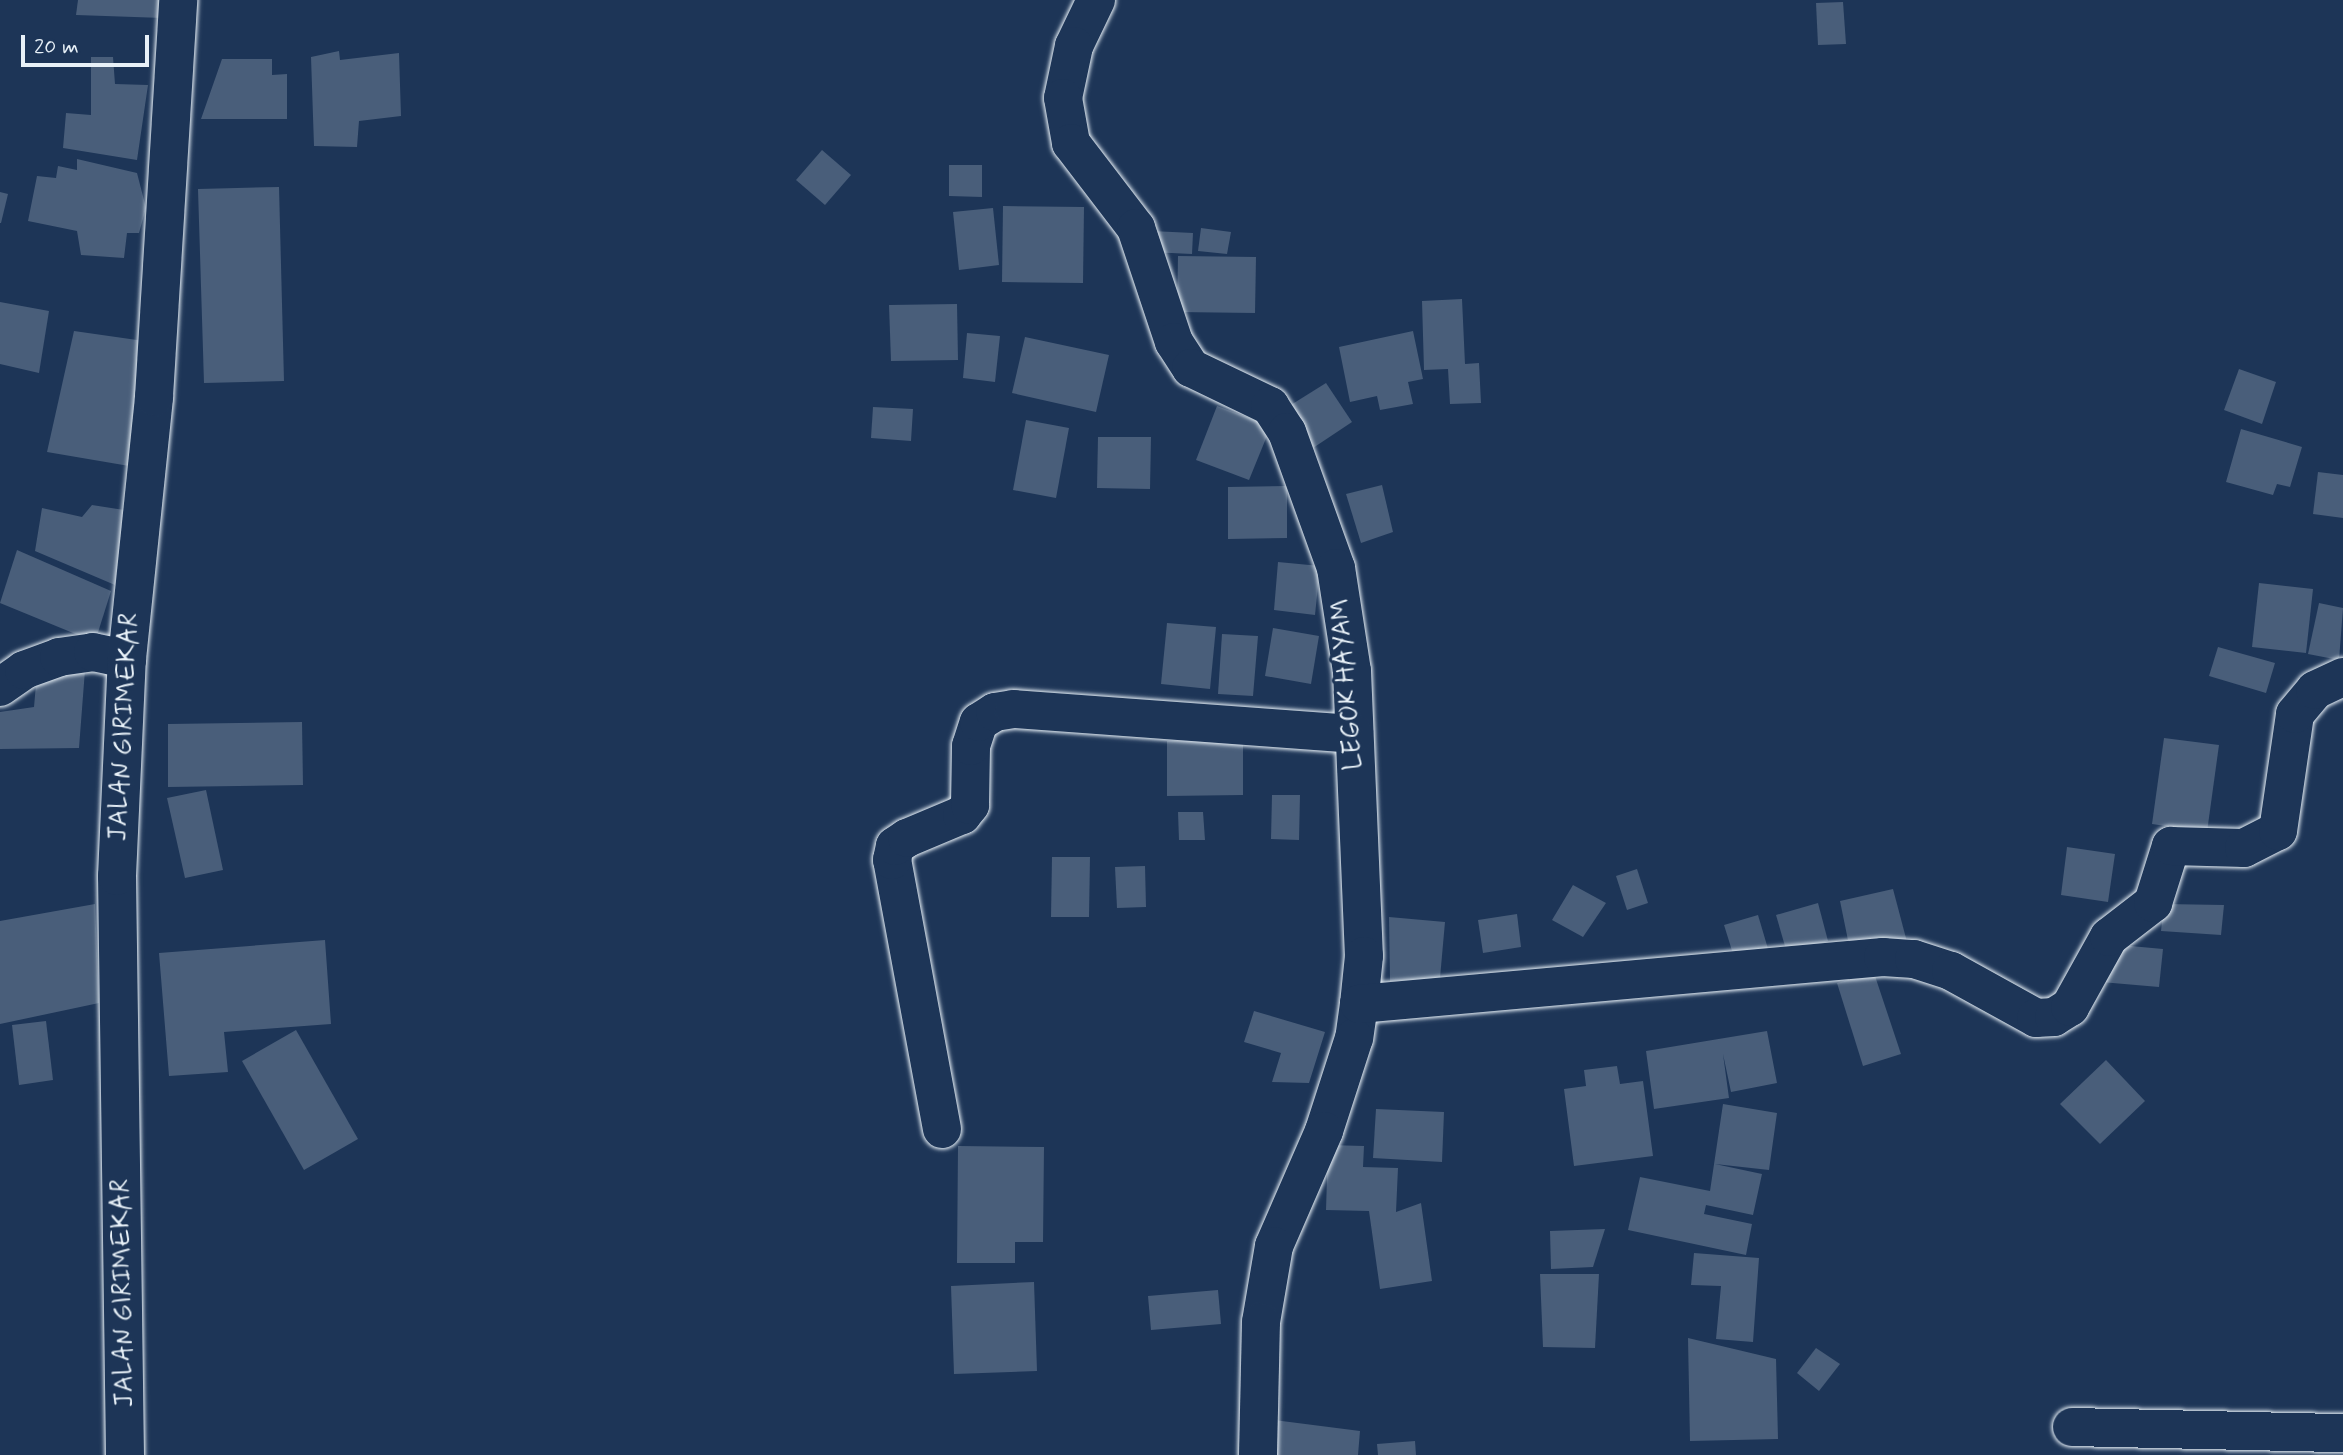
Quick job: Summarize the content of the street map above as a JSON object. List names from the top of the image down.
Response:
{
  "streets": {
    "street": ["LEGOK HAYAM", "JALAN GIRIMEKAR"]
  },
  "scale_bar": "20 m"
}
